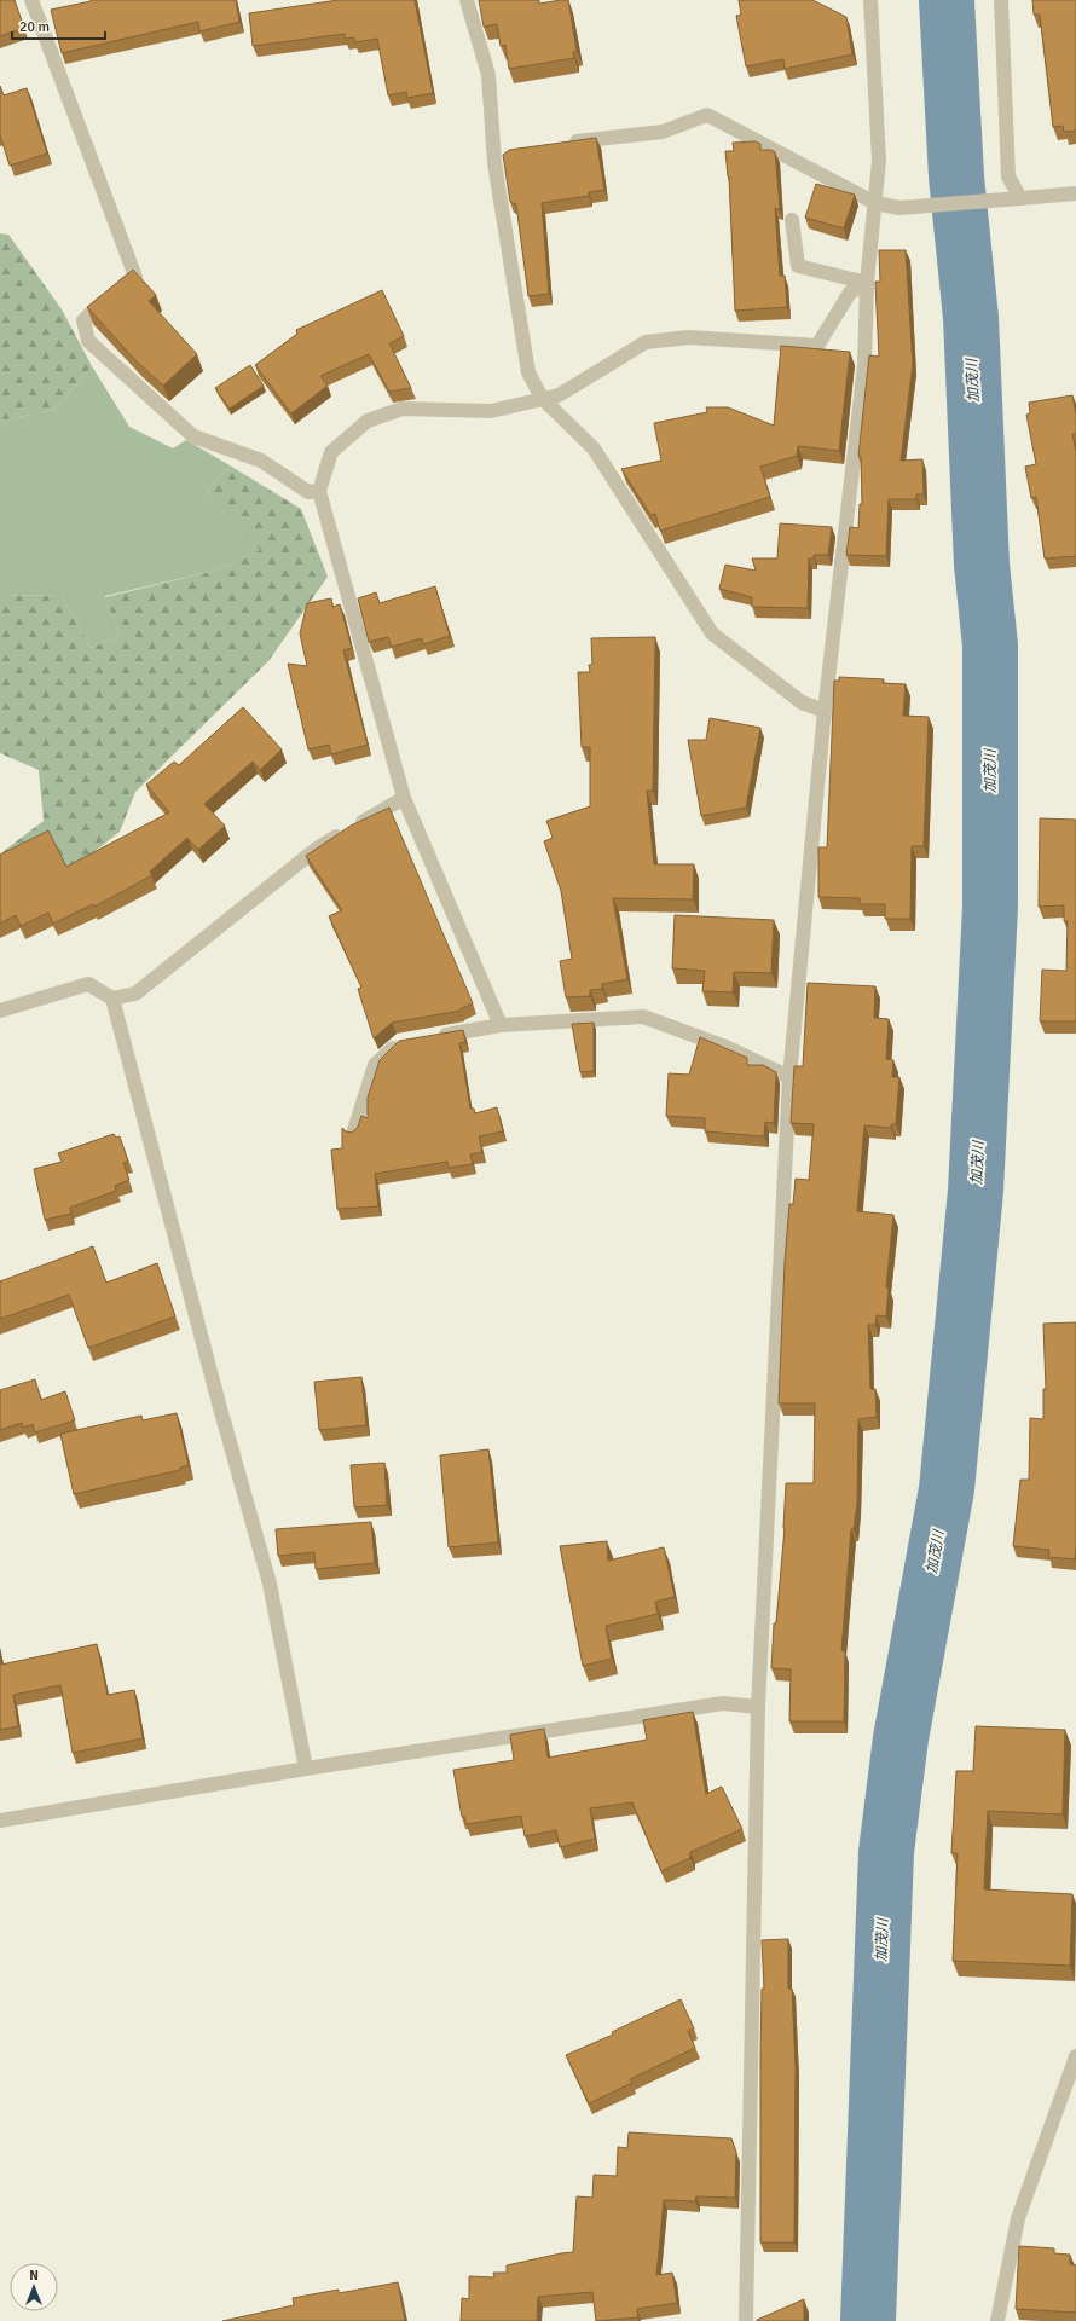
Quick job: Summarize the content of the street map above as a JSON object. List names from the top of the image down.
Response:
{
  "water": ["加茂川"],
  "scale_bar": "20 m",
  "north": "top"
}
